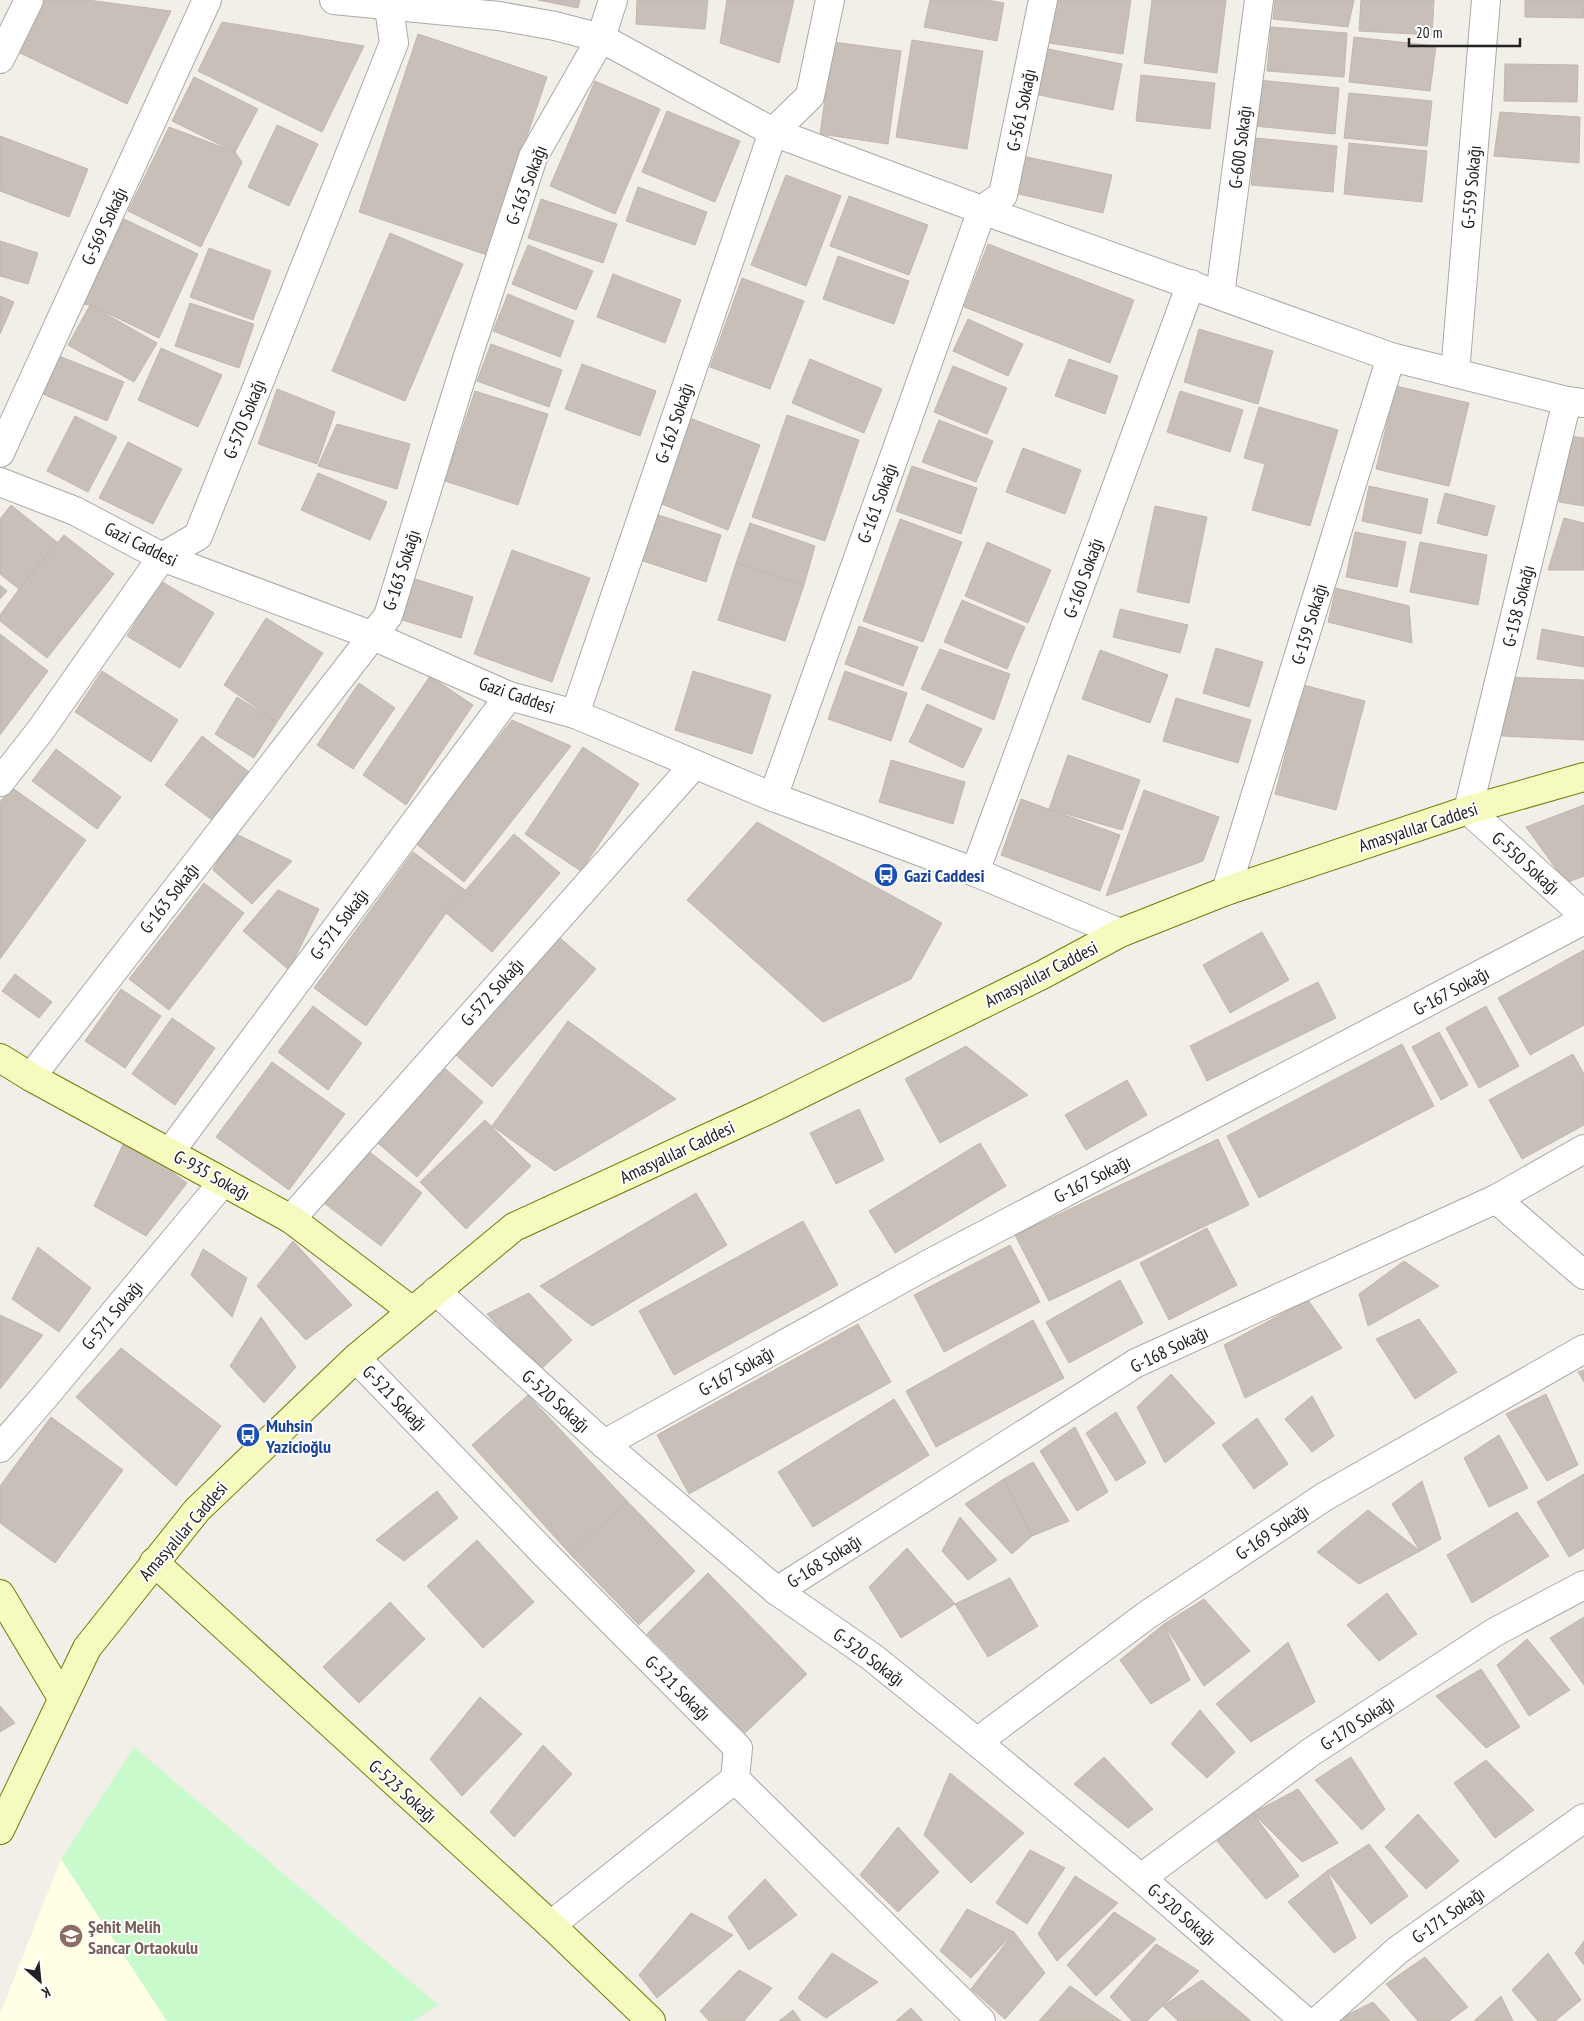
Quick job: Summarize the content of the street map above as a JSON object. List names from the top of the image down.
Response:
{
  "streets": {
    "main road": ["Amasyalılar Caddesi", "G-935 Sokağı", "G-523 Sokağı"],
    "street": [
      "G-561 Sokağı",
      "G-600 Sokağı",
      "G-163 Sokağı",
      "G-559 Sokağı",
      "G-569 Sokağı",
      "G-570 Sokağı",
      "G-162 Sokağı",
      "G-161 Sokağı",
      "Gazi Caddesi",
      "G-160 Sokağı",
      "G-158 Sokağı",
      "G-159 Sokağı",
      "G-550 Sokağı",
      "G-571 Sokağı",
      "G-167 Sokağı",
      "G-572 Sokağı",
      "G-168 Sokağı",
      "G-521 Sokağı",
      "G-520 Sokağı",
      "G-169 Sokağı",
      "G-170 Sokağı",
      "G-171 Sokağı"
    ]
  },
  "crossings": [
    ["G-561 Sokağı", "G-161 Sokağı"],
    ["G-163 Sokağı", "Gazi Caddesi"],
    ["G-163 Sokağı", "G-935 Sokağı"],
    ["G-570 Sokağı", "Gazi Caddesi"],
    ["G-162 Sokağı", "Gazi Caddesi"],
    ["G-161 Sokağı", "Gazi Caddesi"],
    ["Gazi Caddesi", "G-160 Sokağı"],
    ["Gazi Caddesi", "Amasyalılar Caddesi"],
    ["Gazi Caddesi", "G-571 Sokağı"],
    ["Gazi Caddesi", "G-572 Sokağı"],
    ["G-158 Sokağı", "Amasyalılar Caddesi"],
    ["G-158 Sokağı", "G-550 Sokağı"],
    ["G-159 Sokağı", "Amasyalılar Caddesi"],
    ["Amasyalılar Caddesi", "G-550 Sokağı"],
    ["Amasyalılar Caddesi", "G-935 Sokağı"],
    ["Amasyalılar Caddesi", "G-521 Sokağı"],
    ["Amasyalılar Caddesi", "G-520 Sokağı"],
    ["Amasyalılar Caddesi", "G-523 Sokağı"],
    ["G-571 Sokağı", "G-935 Sokağı"],
    ["G-167 Sokağı", "G-520 Sokağı"],
    ["G-572 Sokağı", "G-935 Sokağı"],
    ["G-168 Sokağı", "G-520 Sokağı"],
    ["G-520 Sokağı", "G-169 Sokağı"],
    ["G-520 Sokağı", "G-170 Sokağı"]
  ],
  "places": {
    "bus stop": ["Gazi Caddesi", "Muhsin Yazicioğlu"],
    "school or university": ["Şehit Melih Sancar Ortaokulu"]
  },
  "scale_bar": "20 m",
  "north": "bottom right"
}
